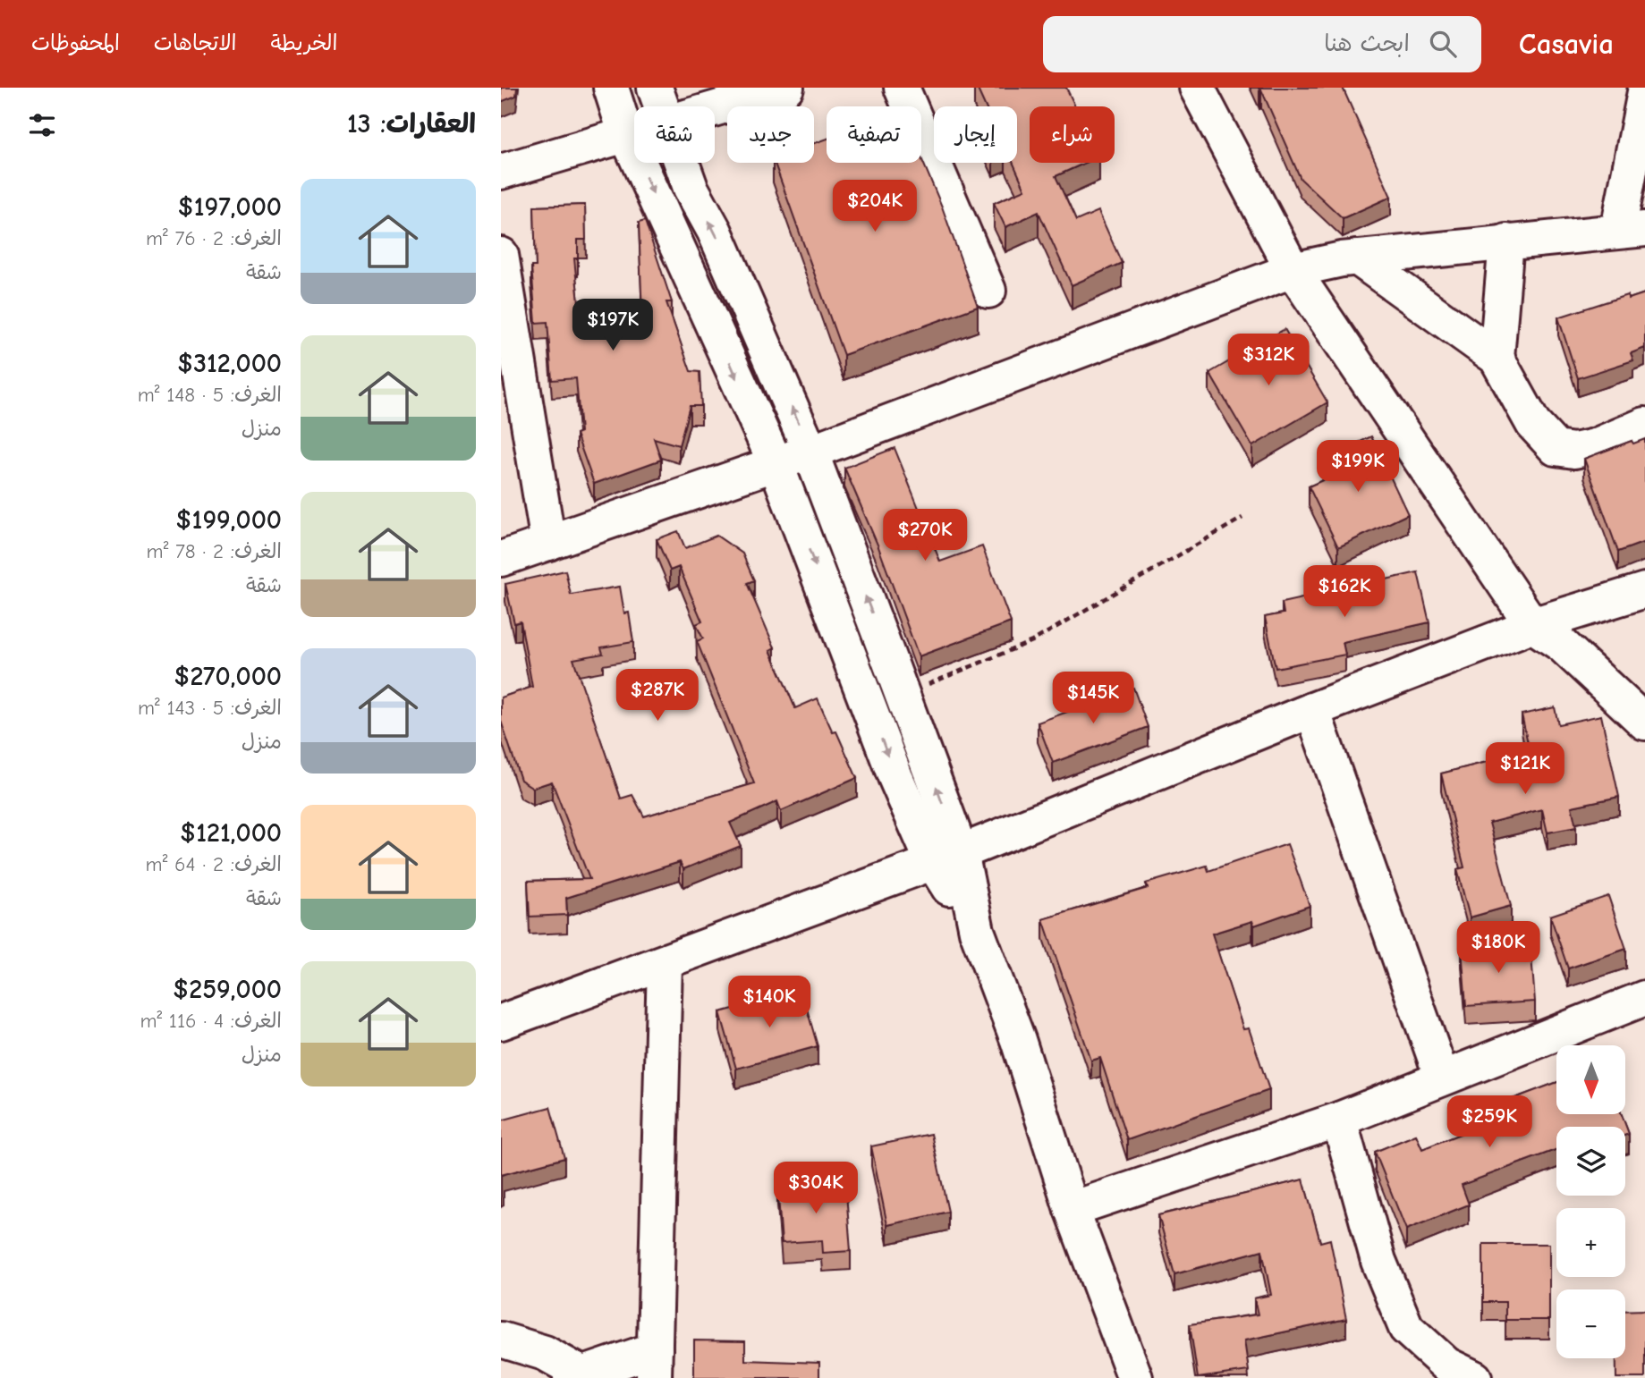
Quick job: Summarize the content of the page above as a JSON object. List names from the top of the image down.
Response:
{
  "north": "bottom",
  "page": {
    "header": "Casavia",
    "search": "ابحث هنا",
    "nav": ["الخريطة", "الاتجاهات", "المحفوظات"],
    "heading": "العقارات: 13",
    "chip": [
      "شراء",
      "إيجار",
      "تصفية",
      "جديد",
      "شقة"
    ],
    "list": [
      {
        "name": "$197,000",
        "note": "الغرف: 2 · 76 m² · شقة"
      },
      {
        "name": "$312,000",
        "note": "الغرف: 5 · 148 m² · منزل"
      },
      {
        "name": "$199,000",
        "note": "الغرف: 2 · 78 m² · شقة"
      },
      {
        "name": "$270,000",
        "note": "الغرف: 5 · 143 m² · منزل"
      },
      {
        "name": "$121,000",
        "note": "الغرف: 2 · 64 m² · شقة"
      },
      {
        "name": "$259,000",
        "note": "الغرف: 4 · 116 m² · منزل"
      }
    ],
    "price": [
      "$204K",
      "$197K",
      "$312K",
      "$199K",
      "$270K",
      "$162K",
      "$287K",
      "$145K",
      "$121K",
      "$180K",
      "$140K",
      "$259K",
      "$304K"
    ],
    "map_buttons": ["+", "−"]
  }
}
